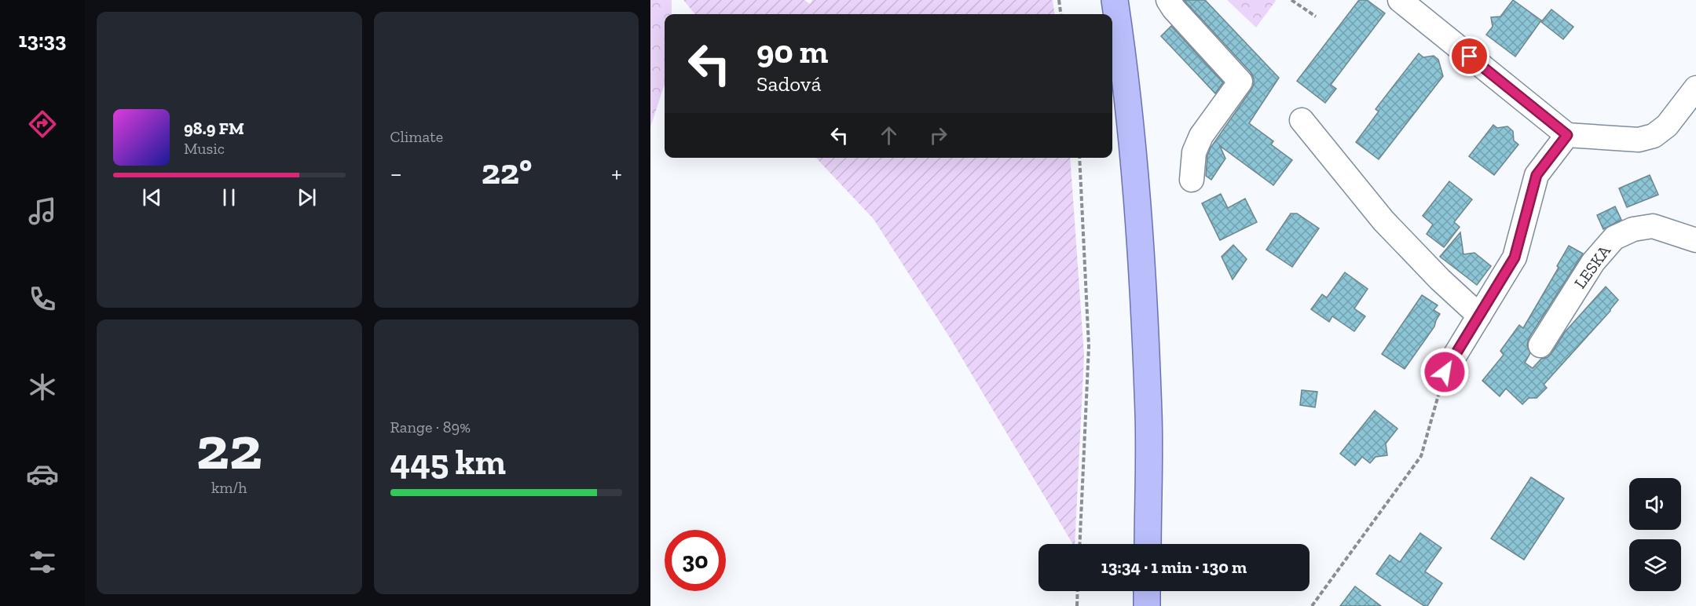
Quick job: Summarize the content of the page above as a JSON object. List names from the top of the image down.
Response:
{
  "streets": {
    "street": ["LESKA"]
  },
  "page": {
    "tabs": "13:33",
    "tile": [
      "Climate",
      ["22", "km/h"],
      ["Range · 89%", "445 km"]
    ],
    "turn": ["90 m", "Sadová"],
    "song": ["98.9 FM", "Music"],
    "heat": ["−", "22°", "+"],
    "limit": "30",
    "trip": "13:34 · 1 min · 130 m"
  }
}
